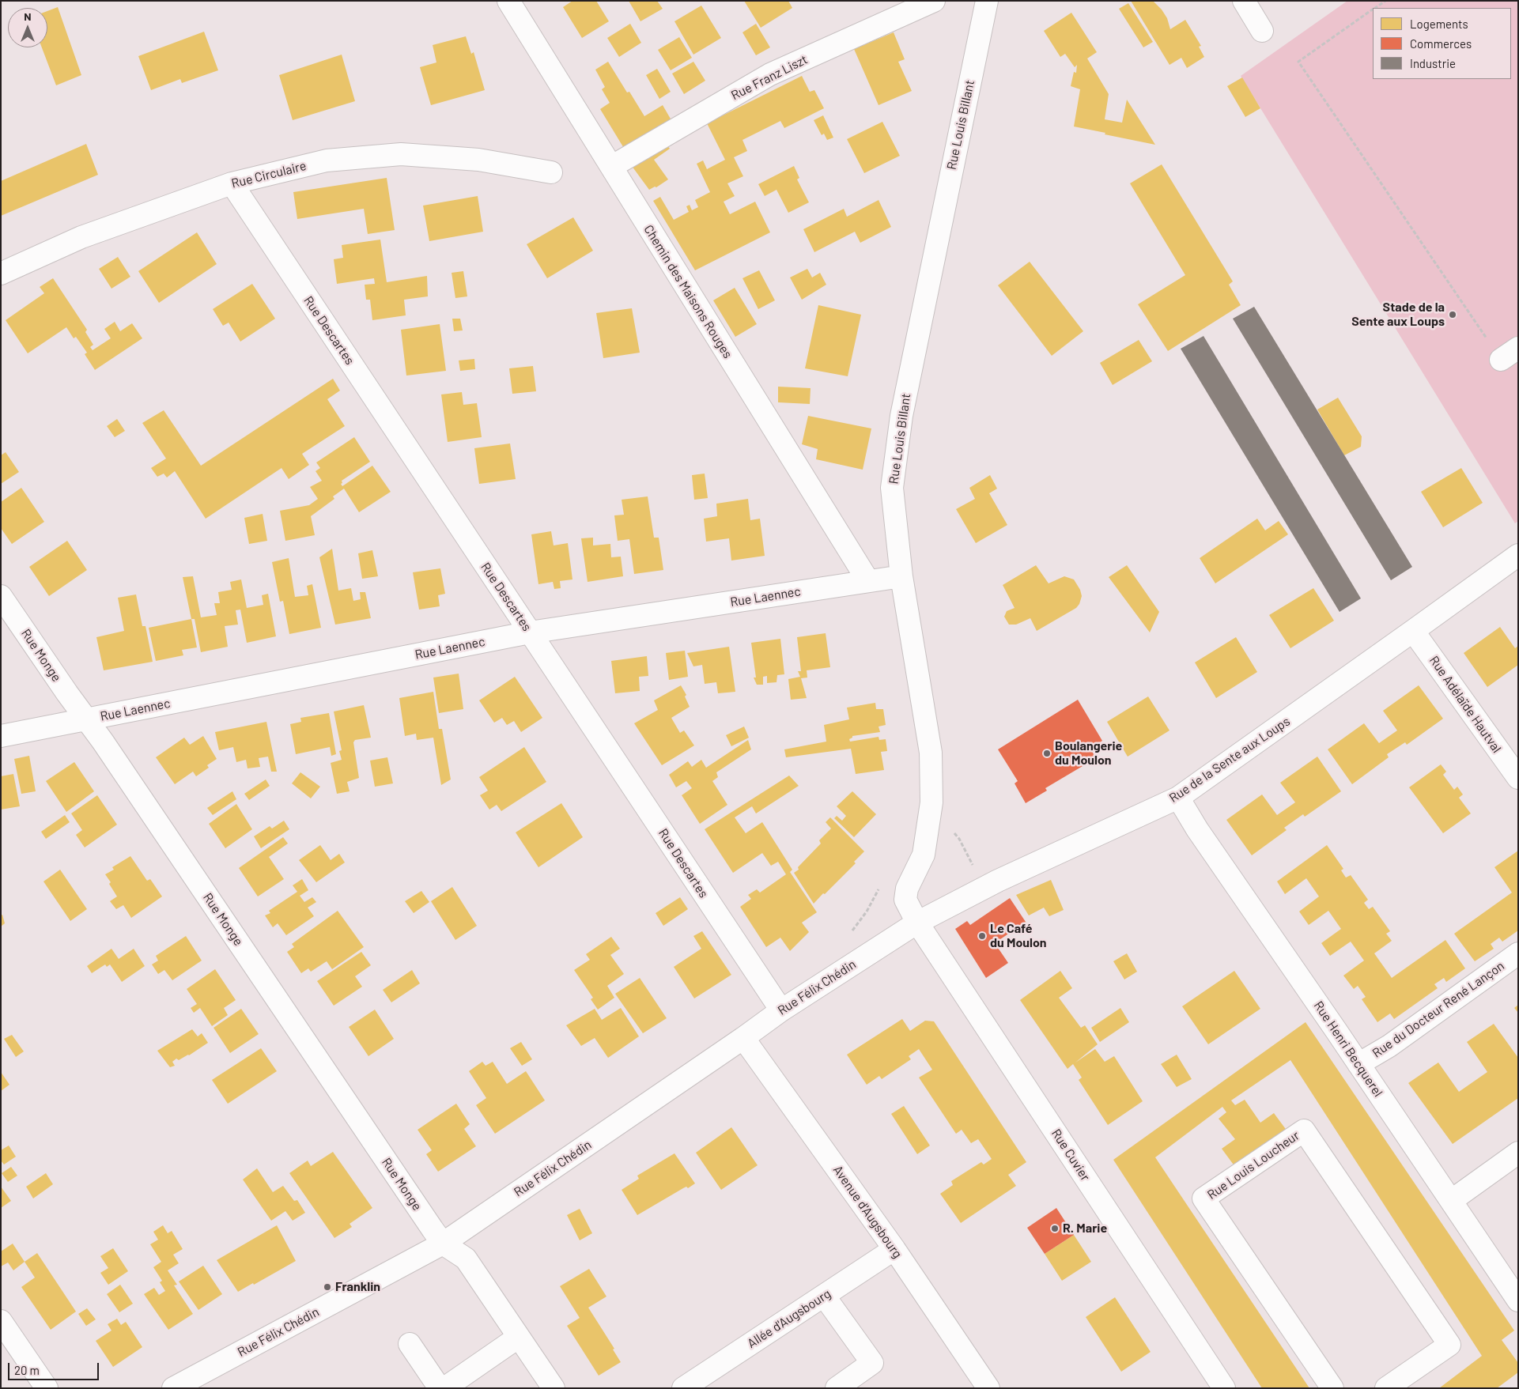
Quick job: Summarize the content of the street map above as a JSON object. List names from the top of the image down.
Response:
{
  "streets": {
    "street": [
      "Rue Franz Liszt",
      "Rue Louis Billant",
      "Rue Circulaire",
      "Chemin des Maisons Rouges",
      "Rue Descartes",
      "Rue Laennec",
      "Rue Monge",
      "Rue Adélaïde Hautval",
      "Rue de la Sente aux Loups",
      "Rue Félix Chédin",
      "Rue du Docteur René Lançon",
      "Rue Henri Becquerel",
      "Rue Cuvier",
      "Rue Louis Loucheur",
      "Avenue d'Augsbourg",
      "Allée d'Augsbourg"
    ]
  },
  "crossings": [
    ["Rue Franz Liszt", "Chemin des Maisons Rouges"],
    ["Rue Louis Billant", "Rue Laennec"],
    ["Rue Louis Billant", "Rue de la Sente aux Loups"],
    ["Rue Louis Billant", "Rue Félix Chédin"],
    ["Rue Louis Billant", "Rue Cuvier"],
    ["Rue Circulaire", "Rue Descartes"],
    ["Chemin des Maisons Rouges", "Rue Laennec"],
    ["Rue Descartes", "Rue Laennec"],
    ["Rue Descartes", "Rue Félix Chédin"],
    ["Rue Laennec", "Rue Monge"],
    ["Rue Monge", "Rue Félix Chédin"],
    ["Rue Adélaïde Hautval", "Rue de la Sente aux Loups"],
    ["Rue de la Sente aux Loups", "Rue Félix Chédin"],
    ["Rue de la Sente aux Loups", "Rue Henri Becquerel"],
    ["Rue de la Sente aux Loups", "Rue Cuvier"],
    ["Rue Félix Chédin", "Rue Cuvier"],
    ["Rue Félix Chédin", "Avenue d'Augsbourg"],
    ["Rue du Docteur René Lançon", "Rue Henri Becquerel"],
    ["Avenue d'Augsbourg", "Allée d'Augsbourg"]
  ],
  "places": [
    "Stade de la Sente aux Loups",
    "Boulangerie du Moulon",
    "Le Café du Moulon",
    "R. Marie",
    "Franklin"
  ],
  "legend": ["Logements", "Commerces", "Industrie"],
  "scale_bar": "20 m",
  "north": "top"
}
